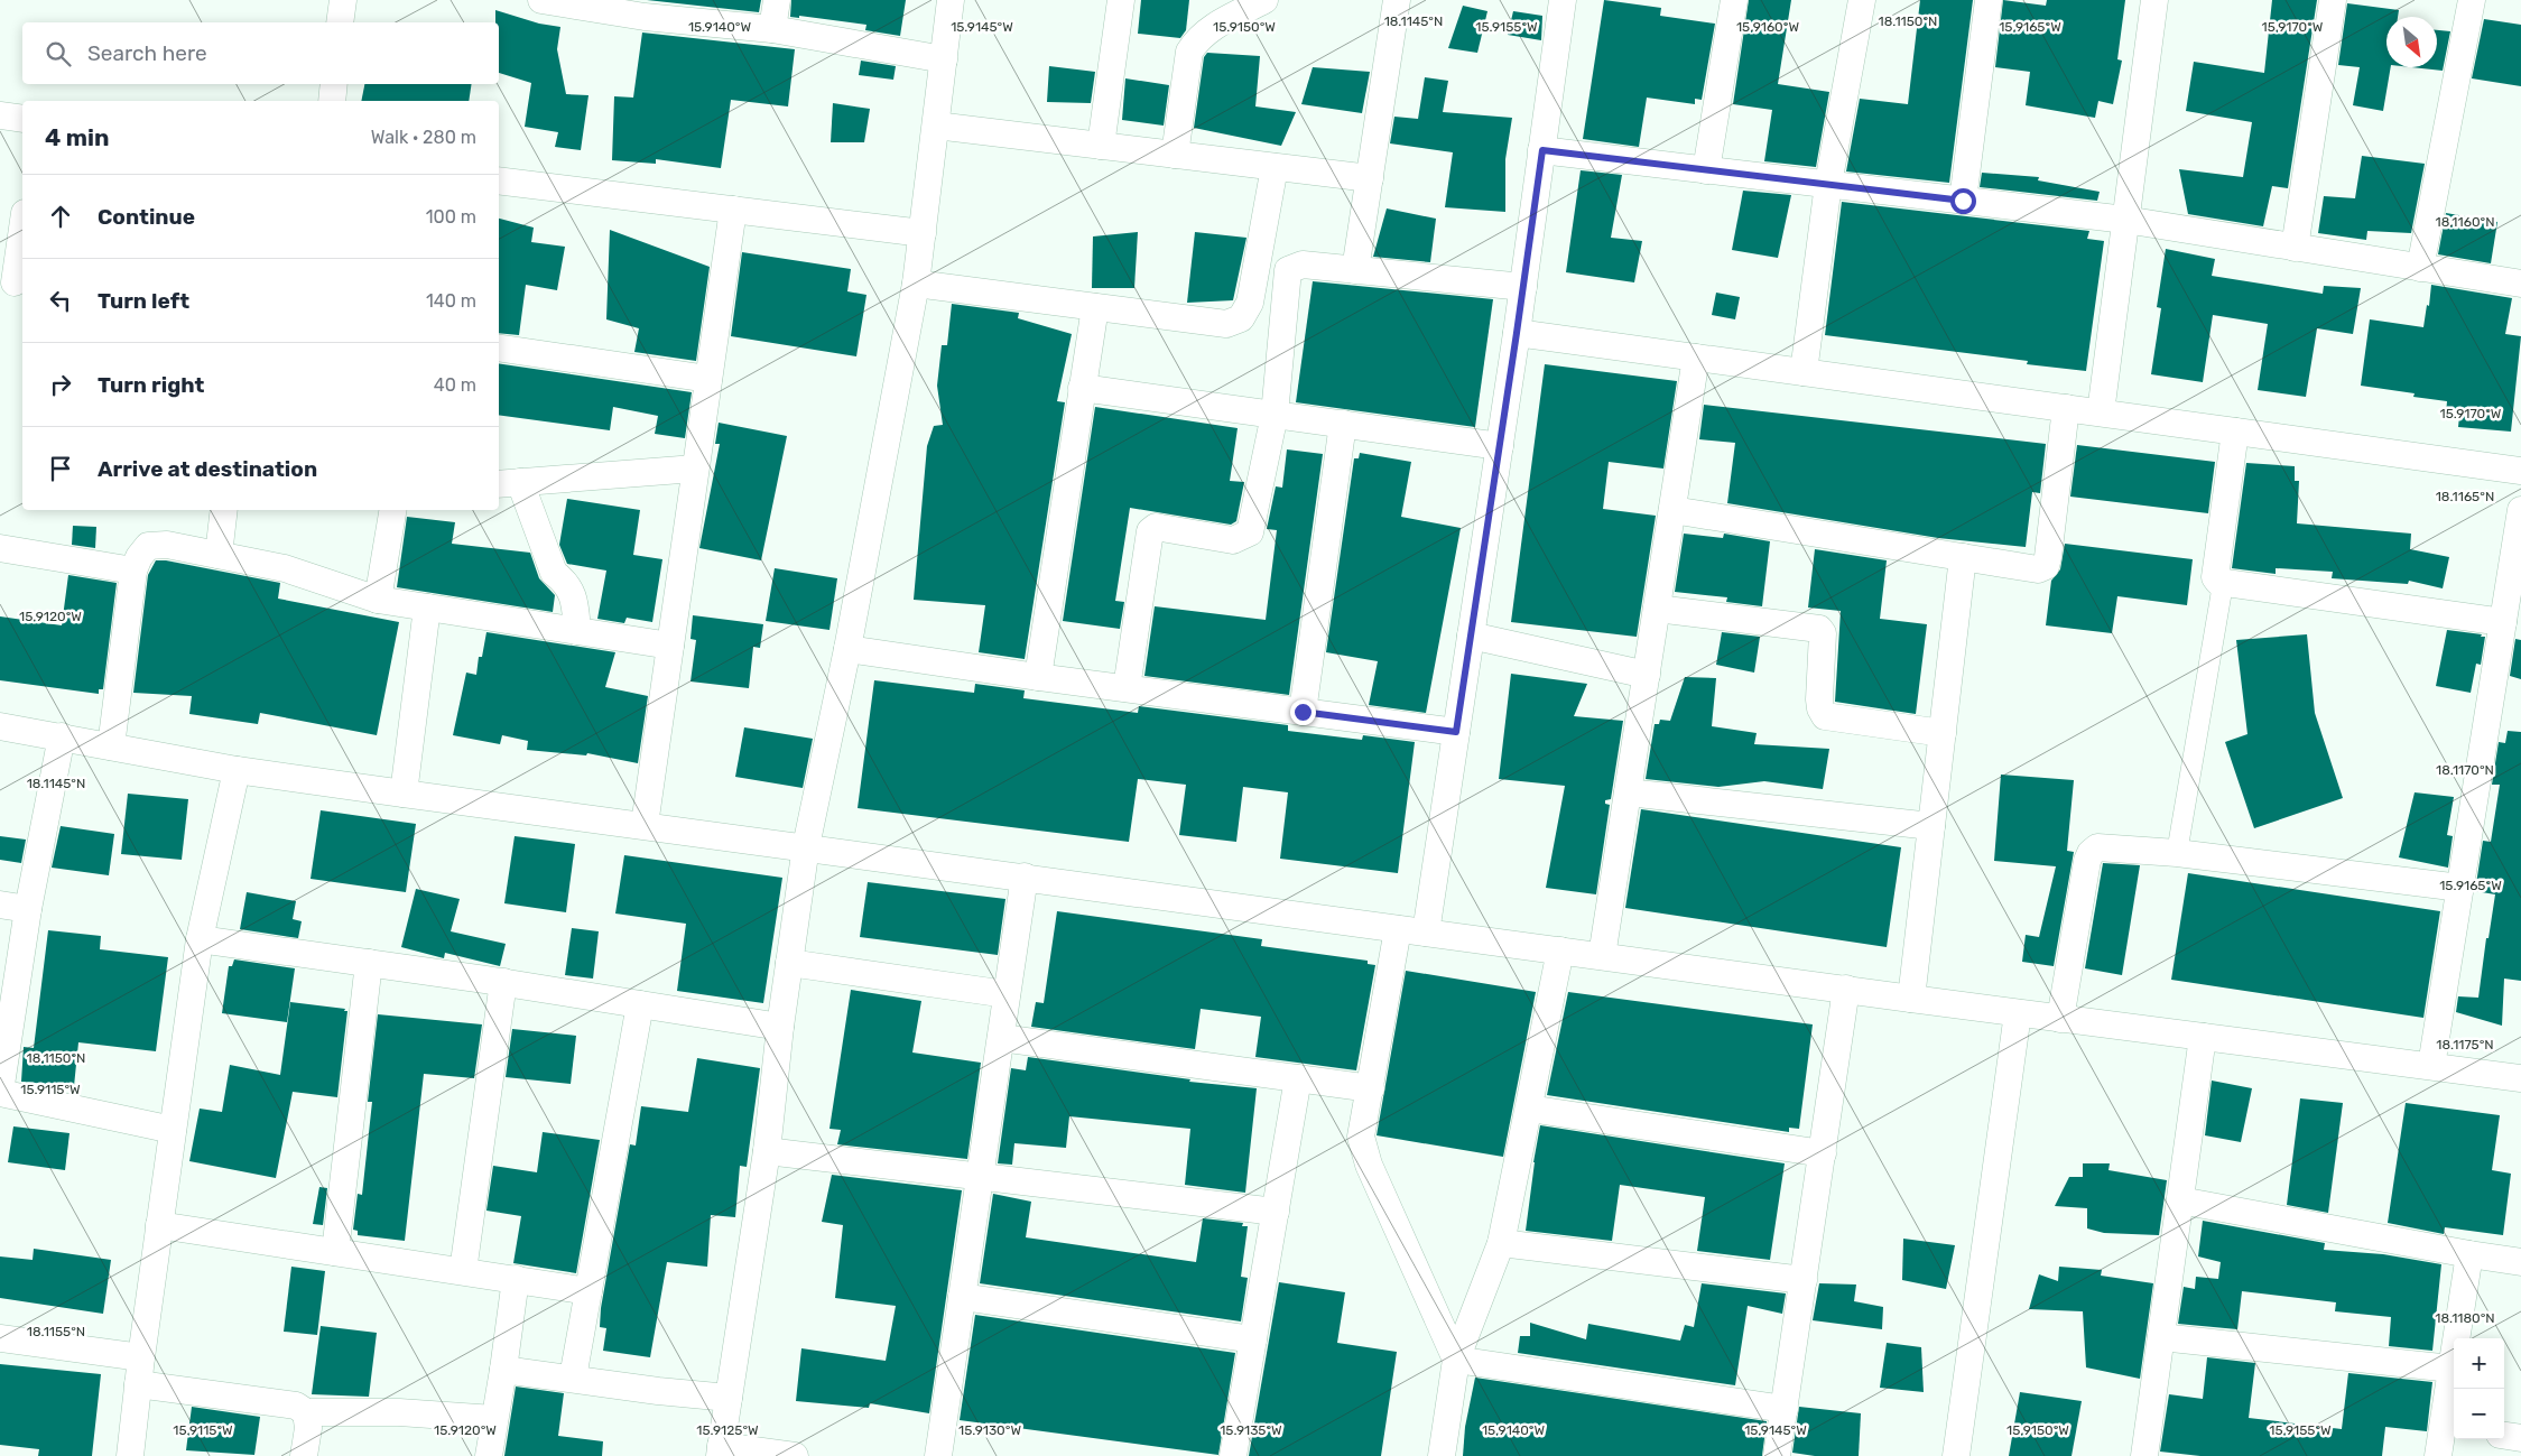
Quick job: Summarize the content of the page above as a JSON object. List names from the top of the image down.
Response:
{
  "north": "bottom right",
  "page": {
    "search": "Search here",
    "heading": ["4 min", "Walk · 280 m"],
    "list": [
      ["Continue", "100 m"],
      ["Turn left", "140 m"],
      ["Turn right", "40 m"],
      "Arrive at destination"
    ],
    "map_buttons": ["+", "−"]
  },
  "coordinates": [
    "18.1145°N",
    "18.1150°N",
    "15.9140°W",
    "15.9145°W",
    "15.9150°W",
    "15.9155°W",
    "15.9160°W",
    "15.9165°W",
    "15.9170°W",
    "18.1160°N",
    "18.1165°N",
    "15.9120°W",
    "18.1170°N",
    "18.1175°N",
    "15.9115°W",
    "18.1180°N",
    "18.1155°N",
    "15.9125°W",
    "15.9130°W",
    "15.9135°W"
  ]
}
